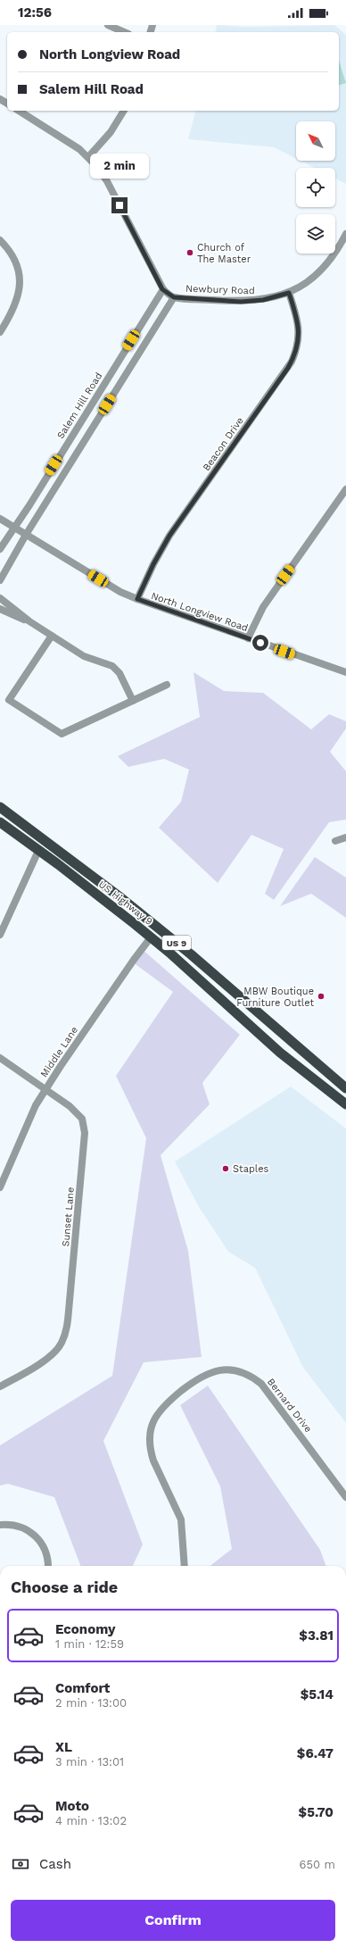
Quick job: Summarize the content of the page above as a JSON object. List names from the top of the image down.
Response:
{
  "streets": {
    "highway": ["US Highway 9", "US 9"],
    "street": [
      "Newbury Road",
      "Salem Hill Road",
      "Beacon Drive",
      "North Longview Road",
      "Middle Lane",
      "Sunset Lane",
      "Bernard Drive"
    ]
  },
  "crossings": [
    ["Newbury Road", "Beacon Drive"],
    ["Salem Hill Road", "North Longview Road"],
    ["Beacon Drive", "North Longview Road"],
    ["US Highway 9", "Middle Lane"],
    ["Middle Lane", "Sunset Lane"]
  ],
  "places": ["Church of The Master", "MBW Boutique Furniture Outlet", "Staples"],
  "north": "top left",
  "page": {
    "status": "12:56",
    "banner": ["North Longview Road", "Salem Hill Road"],
    "bubble": "2 min",
    "heading": "Choose a ride",
    "list": [
      {
        "name": "Economy",
        "note": "1 min · 12:59",
        "value": "$3.81"
      },
      {
        "name": "Comfort",
        "note": "2 min · 13:00",
        "value": "$5.14"
      },
      {
        "name": "XL",
        "note": "3 min · 13:01",
        "value": "$6.47"
      },
      {
        "name": "Moto",
        "note": "4 min · 13:02",
        "value": "$5.70"
      }
    ],
    "pay": ["Cash", "650 m"],
    "buttons": "Confirm"
  }
}
